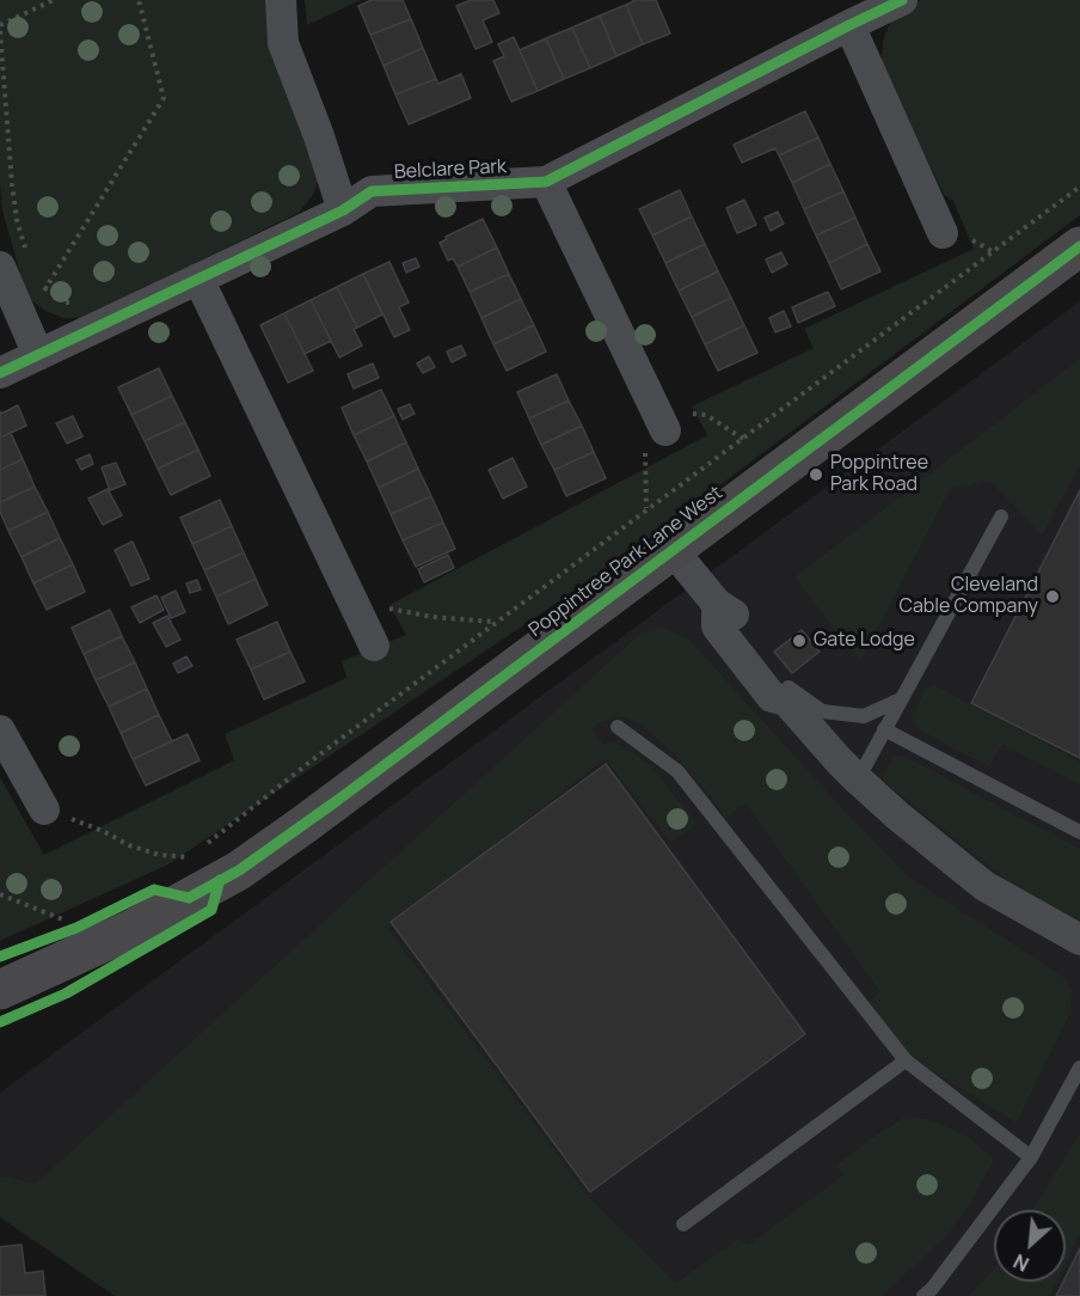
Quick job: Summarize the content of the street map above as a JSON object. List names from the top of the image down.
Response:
{
  "streets": {
    "street": ["Belclare Park", "Poppintree Park Lane West"]
  },
  "places": ["Poppintree Park Road", "Cleveland Cable Company", "Gate Lodge"],
  "north": "bottom left"
}
